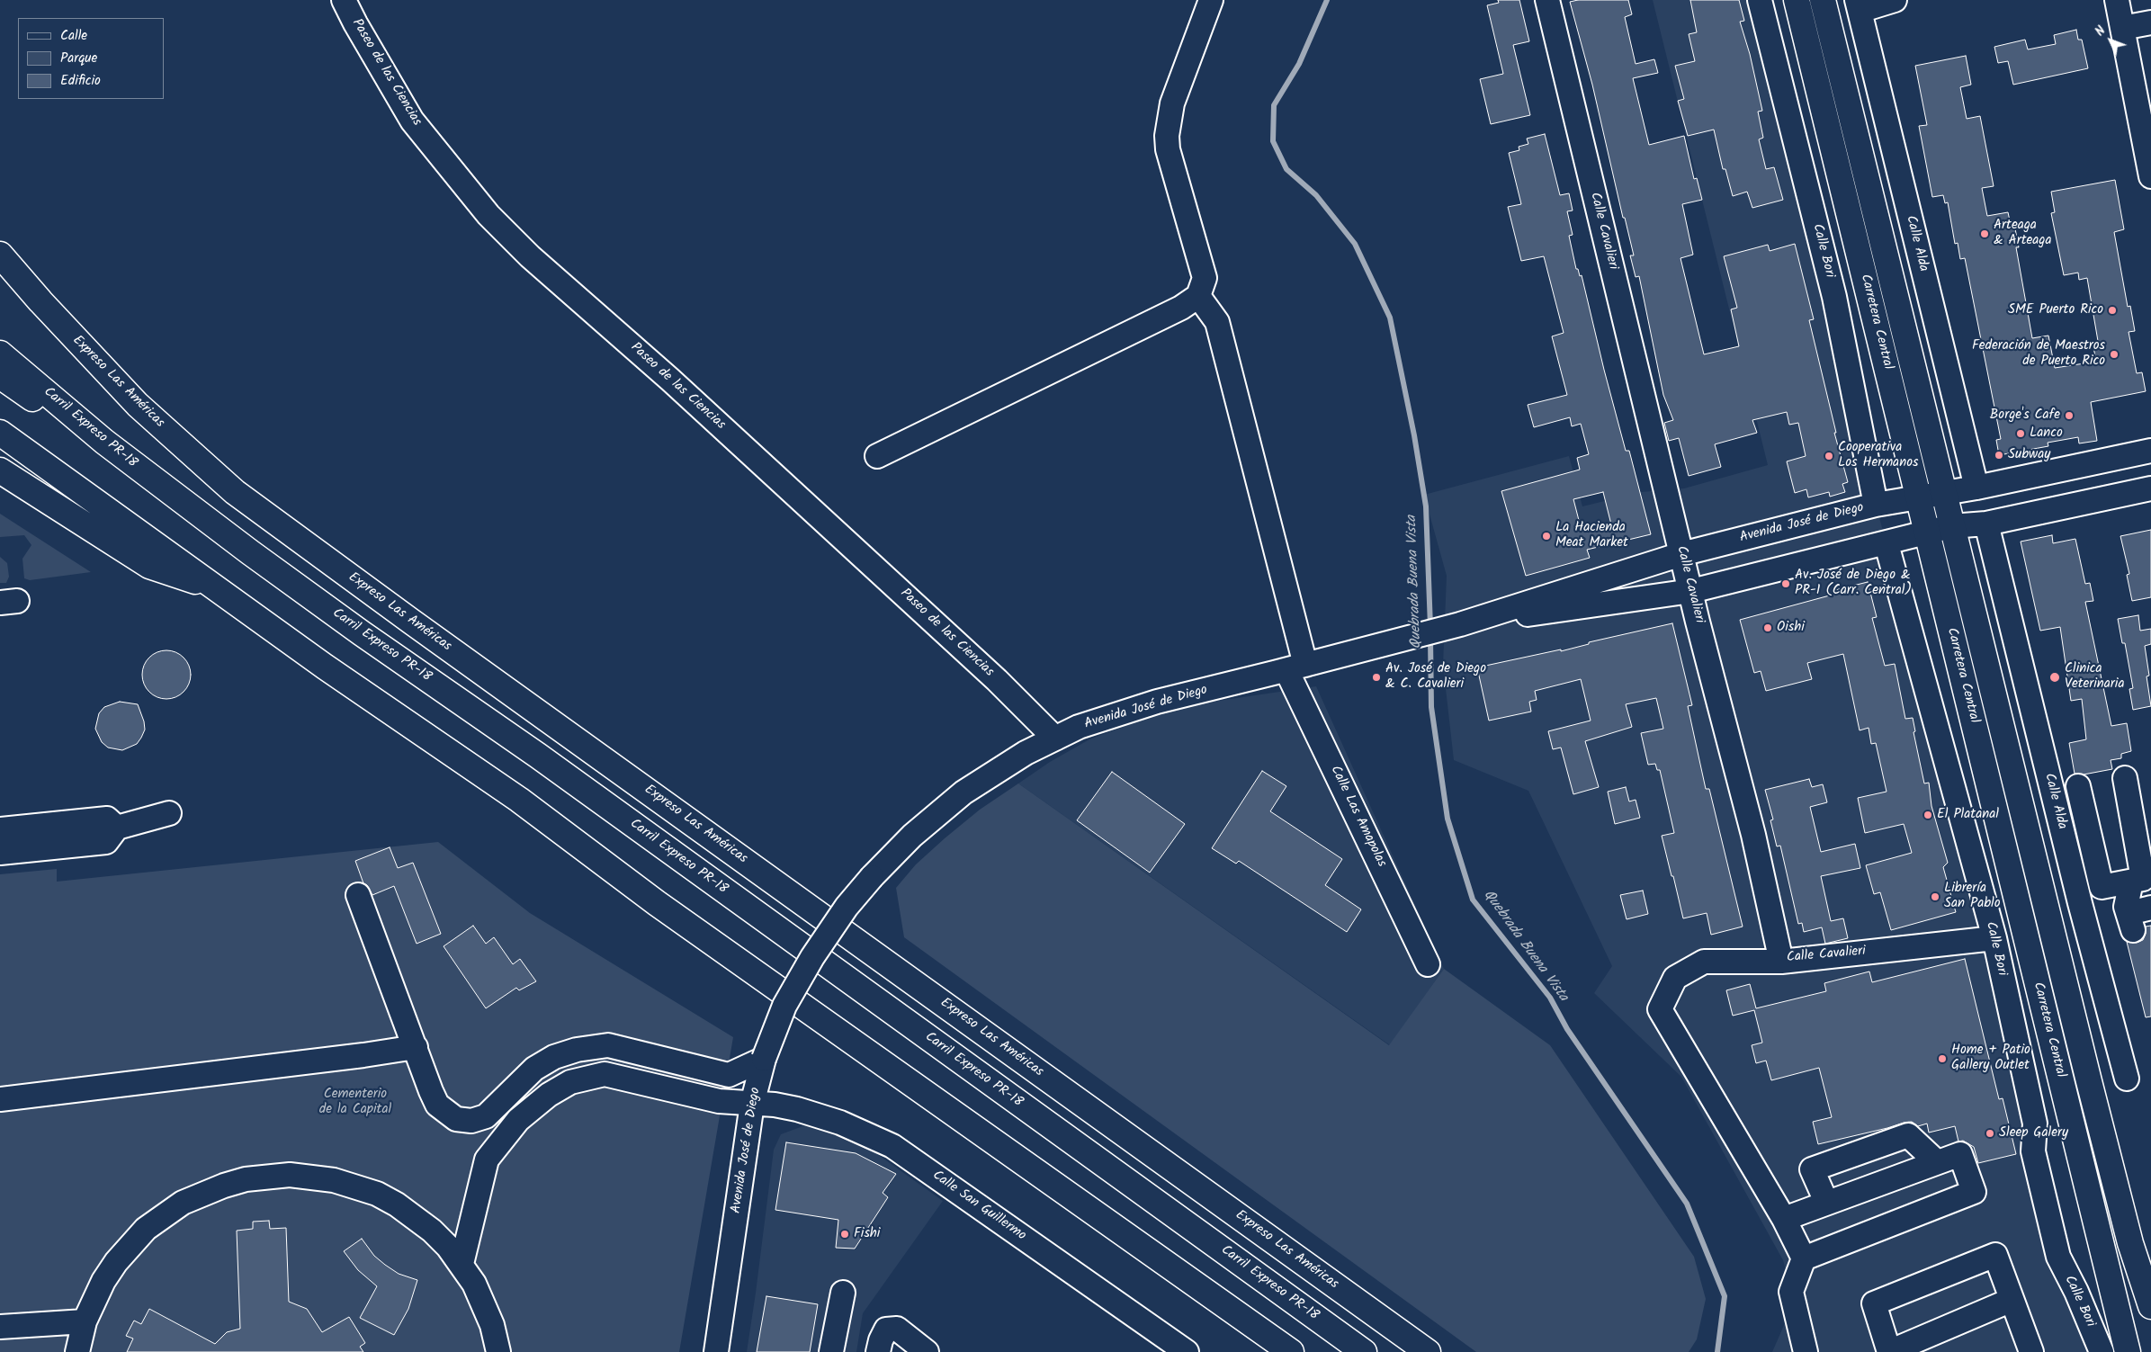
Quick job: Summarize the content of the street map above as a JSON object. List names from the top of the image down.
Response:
{
  "streets": {
    "highway": ["Carretera Central", "Expreso Las Américas", "Carril Expreso PR-18"],
    "street": [
      "Paseo de las Ciencias",
      "Calle Cavalieri",
      "Calle Alda",
      "Calle Bori",
      "Avenida José de Diego",
      "Calle Las Amapolas",
      "Calle San Guillermo"
    ]
  },
  "crossings": [
    ["Paseo de las Ciencias", "Avenida José de Diego"],
    ["Calle Cavalieri", "Calle Bori"],
    ["Calle Cavalieri", "Avenida José de Diego"],
    ["Calle Alda", "Avenida José de Diego"],
    ["Calle Bori", "Avenida José de Diego"],
    ["Carretera Central", "Avenida José de Diego"],
    ["Avenida José de Diego", "Calle Las Amapolas"],
    ["Avenida José de Diego", "Calle San Guillermo"]
  ],
  "water": ["Quebrada Buena Vista"],
  "parks": ["Cementerio de la Capital"],
  "places": [
    "Arteaga & Arteaga",
    "SME Puerto Rico",
    "Federación de Maestros de Puerto Rico",
    "Borge's Cafe",
    "Lanco",
    "Subway",
    "Cooperativa Los Hermanos",
    "La Hacienda Meat Market",
    "Av. José de Diego & PR-1 (Carr. Central)",
    "Oishi",
    "Av. José de Diego & C. Cavalieri",
    "Clinica Veterinaria",
    "El Platanal",
    "Librería San Pablo",
    "Home + Patio Gallery Outlet",
    "Sleep Galery",
    "Fishi"
  ],
  "legend": ["Calle", "Parque", "Edificio"],
  "north": "top left"
}
